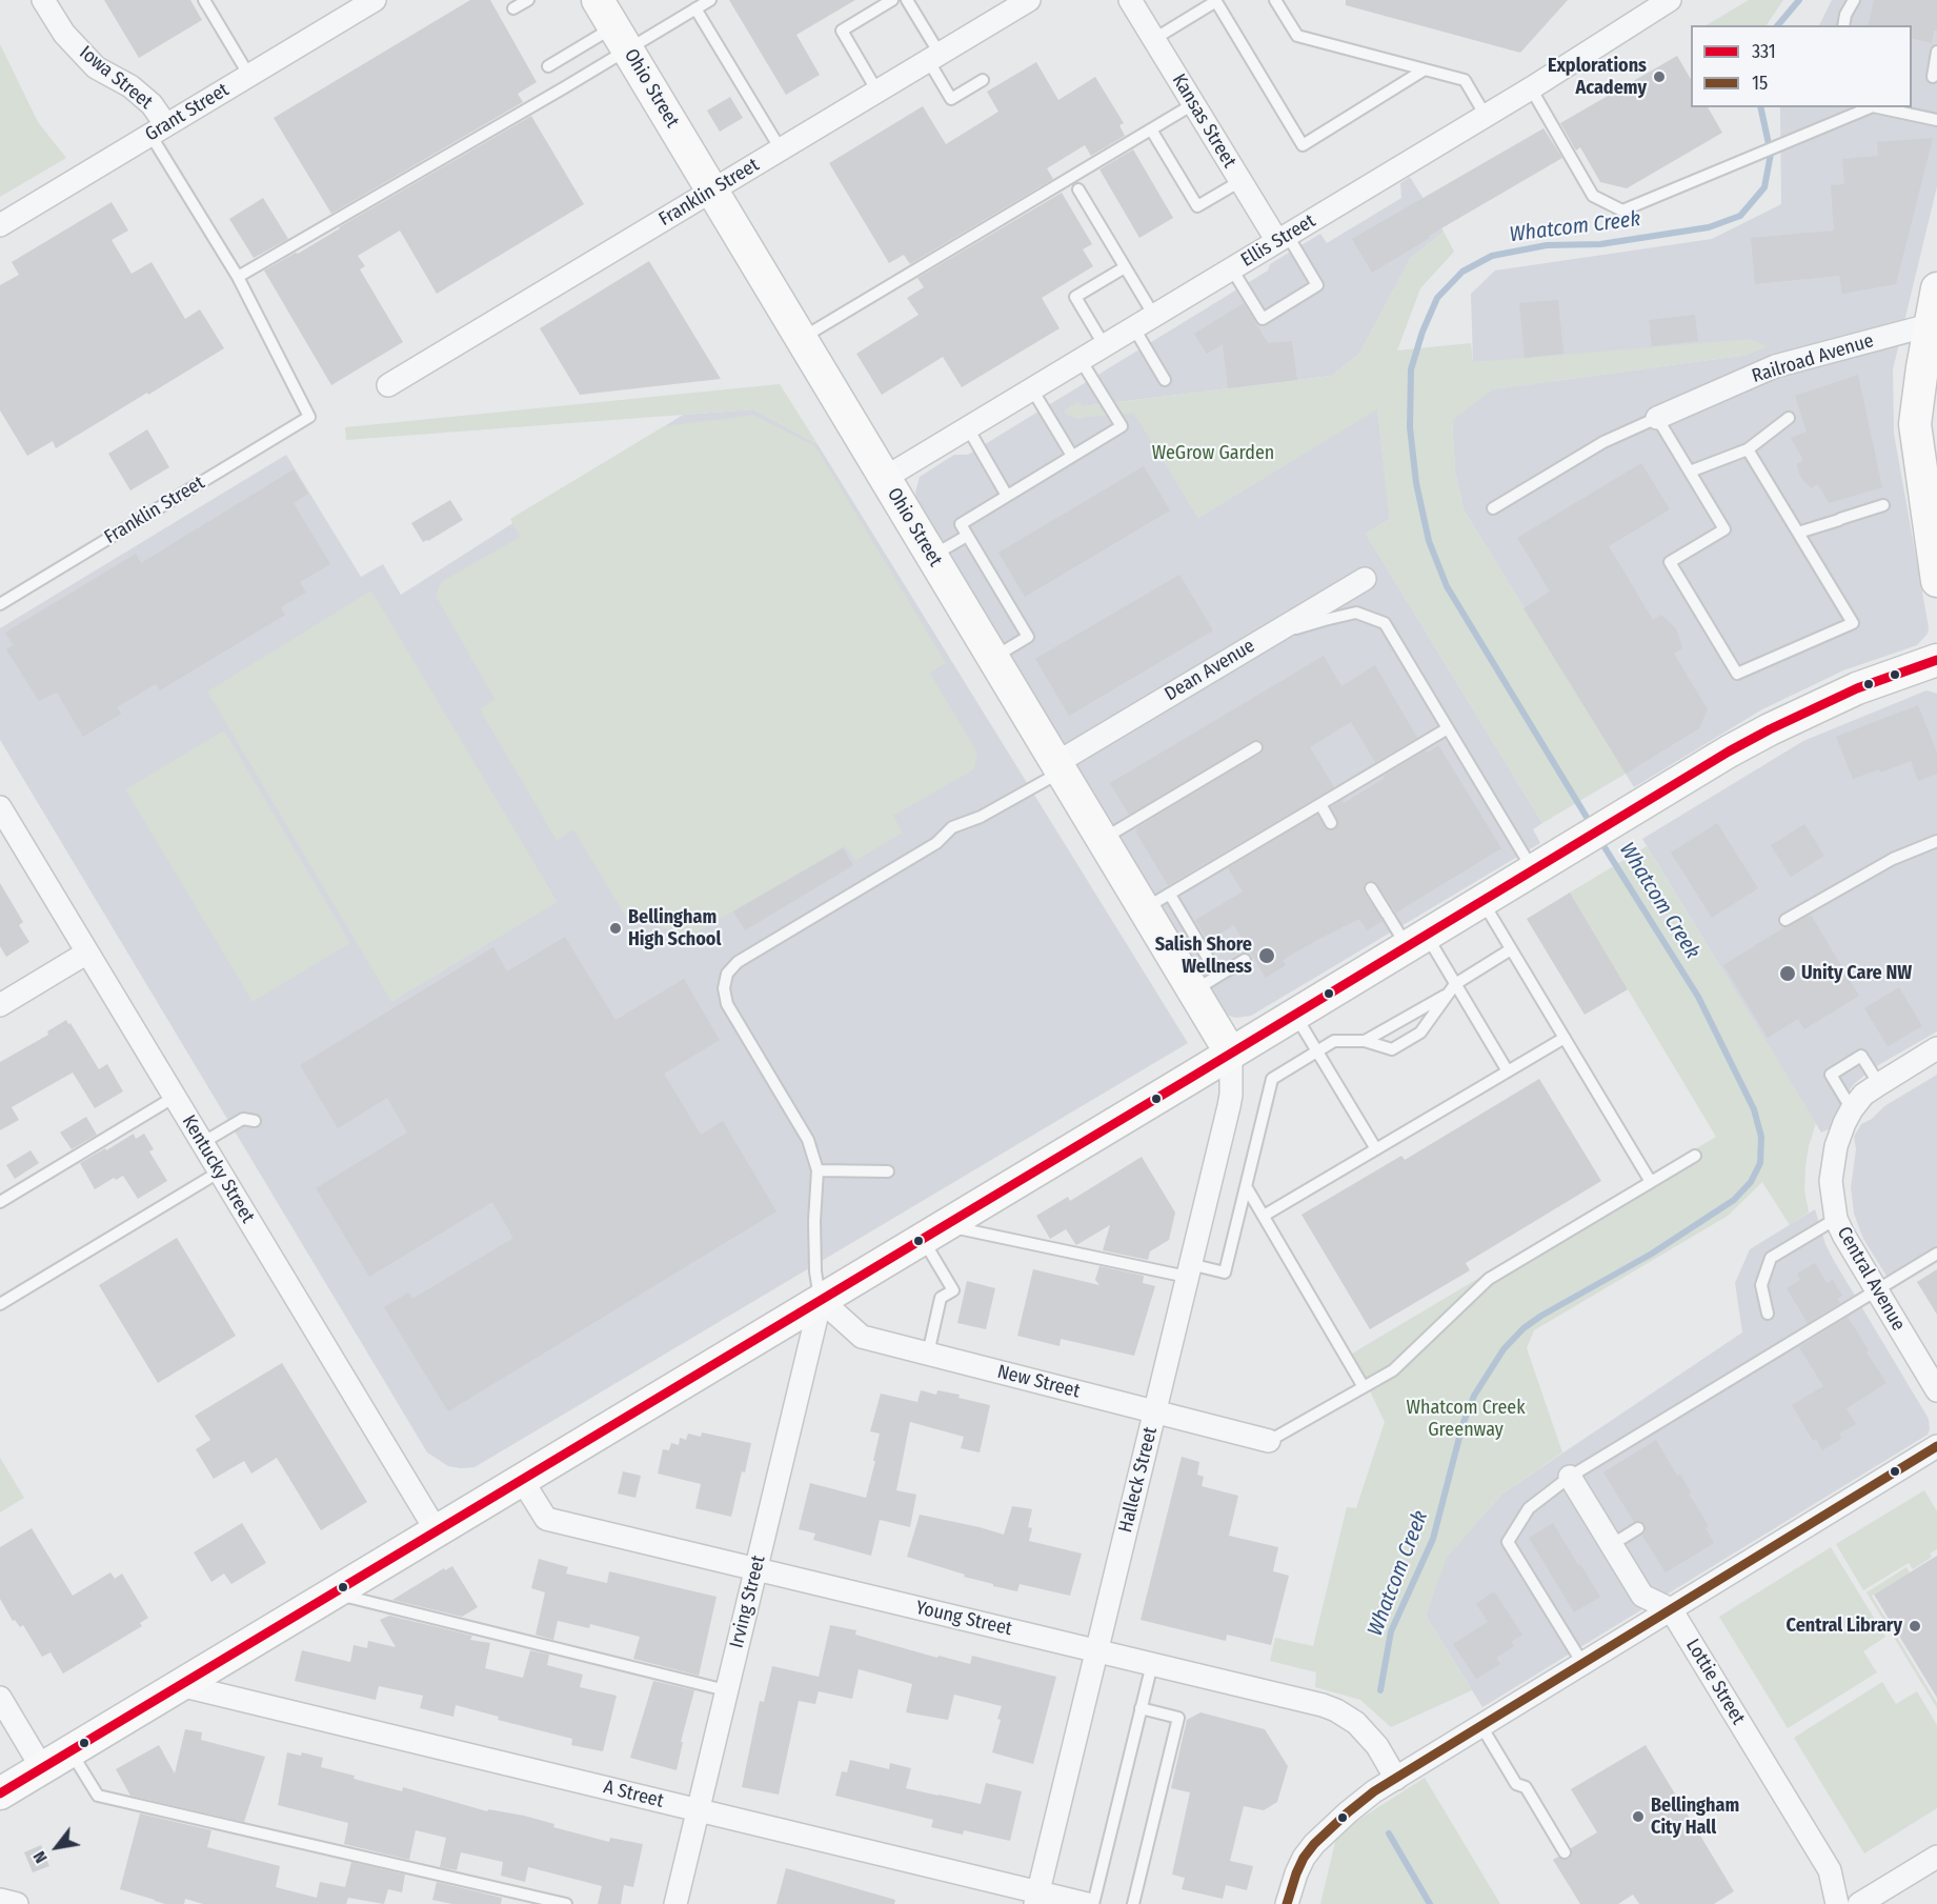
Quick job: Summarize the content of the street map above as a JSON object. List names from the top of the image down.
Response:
{
  "streets": {
    "street": [
      "Iowa Street",
      "Ohio Street",
      "Grant Street",
      "Kansas Street",
      "Franklin Street",
      "Ellis Street",
      "Railroad Avenue",
      "Dean Avenue",
      "Kentucky Street",
      "Central Avenue",
      "New Street",
      "Halleck Street",
      "Irving Street",
      "Young Street",
      "Lottie Street",
      "A Street"
    ]
  },
  "crossings": [
    ["Iowa Street", "Grant Street"],
    ["Ohio Street", "Franklin Street"],
    ["Ohio Street", "Ellis Street"],
    ["Ohio Street", "Dean Avenue"],
    ["Ohio Street", "Halleck Street"],
    ["Kansas Street", "Ellis Street"],
    ["New Street", "Halleck Street"],
    ["New Street", "Irving Street"],
    ["Halleck Street", "Young Street"],
    ["Halleck Street", "A Street"],
    ["Irving Street", "Young Street"],
    ["Irving Street", "A Street"]
  ],
  "water": ["Whatcom Creek"],
  "parks": ["WeGrow Garden", "Whatcom Creek Greenway"],
  "places": [
    "Explorations Academy",
    "Bellingham High School",
    "Salish Shore Wellness",
    "Unity Care NW",
    "Central Library",
    "Bellingham City Hall"
  ],
  "lines": ["transit line 331", "transit line 15"],
  "legend": ["331", "15"],
  "north": "bottom left"
}
